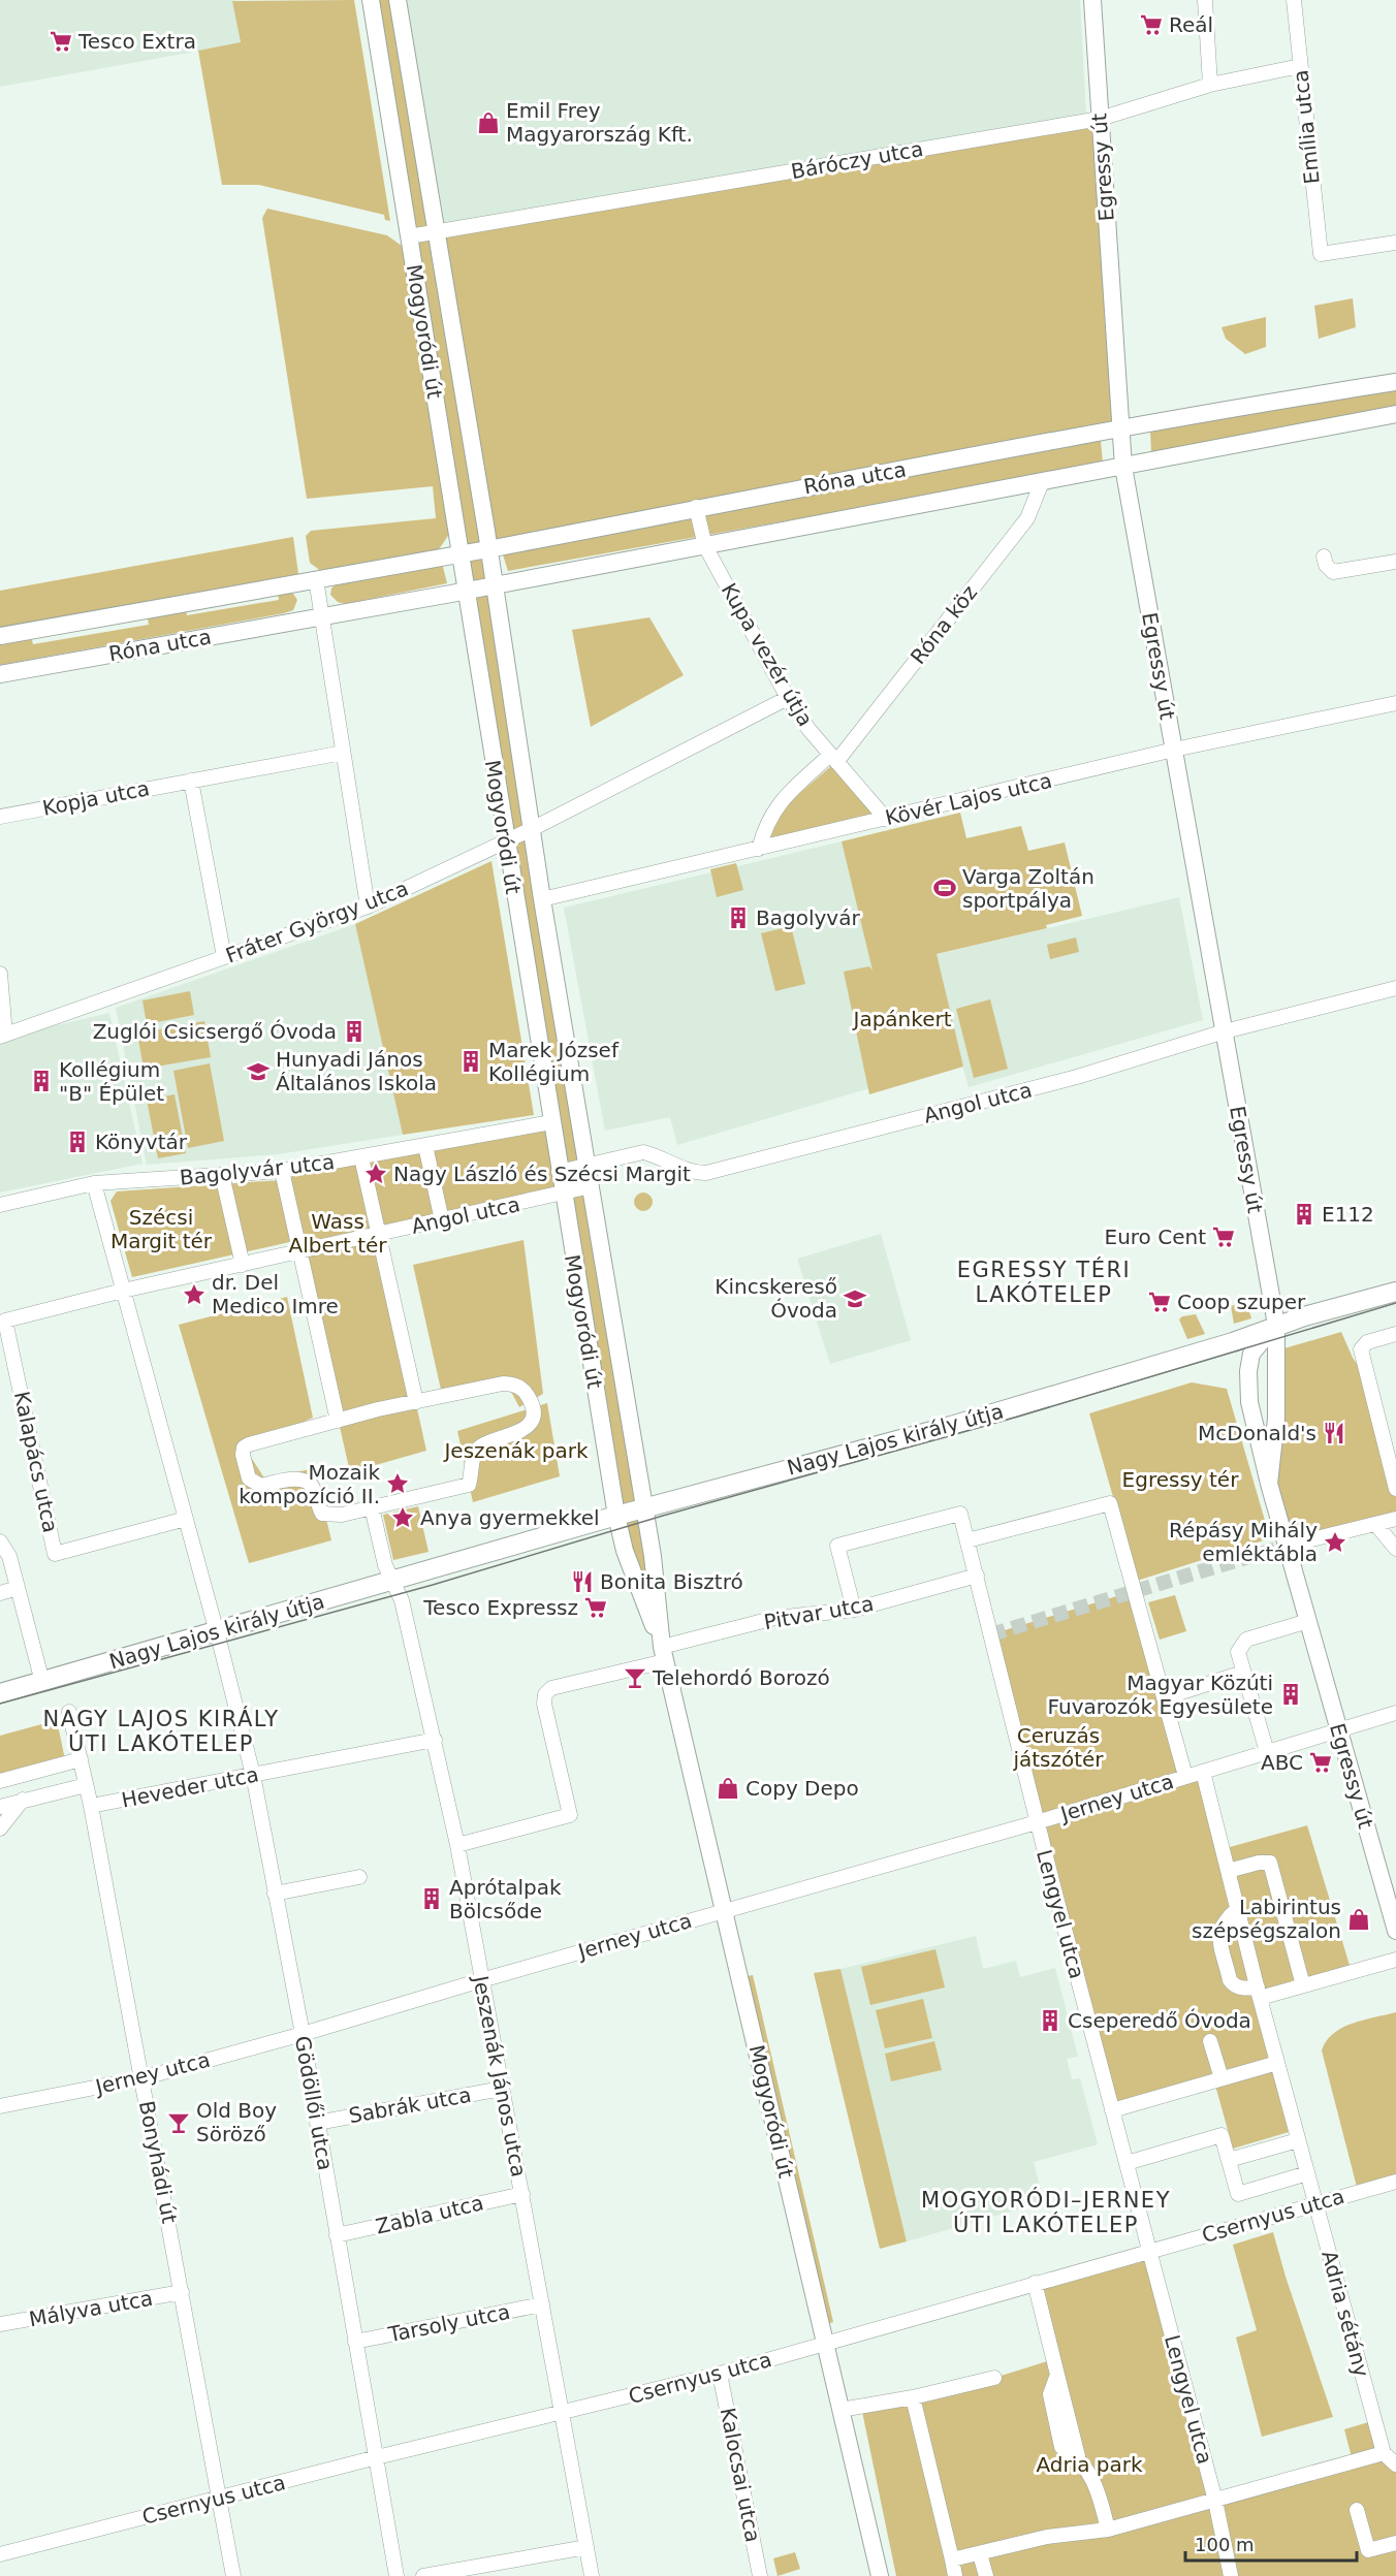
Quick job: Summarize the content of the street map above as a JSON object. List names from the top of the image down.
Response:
{
  "streets": {
    "main road": ["Nagy Lajos király útja"],
    "street": [
      "Emília utca",
      "Báróczy utca",
      "Egressy út",
      "Mogyoródi út",
      "Róna utca",
      "Róna köz",
      "Kupa vezér útja",
      "Kopja utca",
      "Kövér Lajos utca",
      "Fráter György utca",
      "Angol utca",
      "Bagolyvár utca",
      "Kalapács utca",
      "Pitvar utca",
      "Heveder utca",
      "Jerney utca",
      "Lengyel utca",
      "Jeszenák János utca",
      "Gödöllői utca",
      "Sabrák utca",
      "Bonyhádi út",
      "Zabla utca",
      "Csernyus utca",
      "Mályva utca",
      "Adria sétány",
      "Tarsoly utca",
      "Kalocsai utca"
    ]
  },
  "crossings": [
    ["Emília utca", "Báróczy utca"],
    ["Báróczy utca", "Egressy út"],
    ["Báróczy utca", "Mogyoródi út"],
    ["Egressy út", "Róna utca"],
    ["Egressy út", "Kövér Lajos utca"],
    ["Egressy út", "Angol utca"],
    ["Egressy út", "Nagy Lajos király útja"],
    ["Egressy út", "Jerney utca"],
    ["Mogyoródi út", "Róna utca"],
    ["Mogyoródi út", "Kövér Lajos utca"],
    ["Mogyoródi út", "Fráter György utca"],
    ["Mogyoródi út", "Angol utca"],
    ["Mogyoródi út", "Bagolyvár utca"],
    ["Mogyoródi út", "Nagy Lajos király útja"],
    ["Mogyoródi út", "Pitvar utca"],
    ["Mogyoródi út", "Jerney utca"],
    ["Mogyoródi út", "Csernyus utca"],
    ["Róna utca", "Róna köz"],
    ["Róna utca", "Kupa vezér útja"],
    ["Róna köz", "Kupa vezér útja"],
    ["Róna köz", "Kövér Lajos utca"],
    ["Kupa vezér útja", "Kövér Lajos utca"],
    ["Kupa vezér útja", "Fráter György utca"],
    ["Angol utca", "Kalapács utca"],
    ["Nagy Lajos király útja", "Jeszenák János utca"],
    ["Nagy Lajos király útja", "Gödöllői utca"],
    ["Pitvar utca", "Lengyel utca"],
    ["Pitvar utca", "Jeszenák János utca"],
    ["Heveder utca", "Jeszenák János utca"],
    ["Heveder utca", "Gödöllői utca"],
    ["Heveder utca", "Bonyhádi út"],
    ["Jerney utca", "Lengyel utca"],
    ["Jerney utca", "Jeszenák János utca"],
    ["Jerney utca", "Gödöllői utca"],
    ["Jerney utca", "Bonyhádi út"],
    ["Jerney utca", "Adria sétány"],
    ["Lengyel utca", "Csernyus utca"],
    ["Jeszenák János utca", "Sabrák utca"],
    ["Jeszenák János utca", "Zabla utca"],
    ["Jeszenák János utca", "Csernyus utca"],
    ["Jeszenák János utca", "Tarsoly utca"],
    ["Gödöllői utca", "Sabrák utca"],
    ["Gödöllői utca", "Zabla utca"],
    ["Gödöllői utca", "Csernyus utca"],
    ["Gödöllői utca", "Tarsoly utca"],
    ["Bonyhádi út", "Csernyus utca"],
    ["Bonyhádi út", "Mályva utca"],
    ["Csernyus utca", "Adria sétány"],
    ["Csernyus utca", "Kalocsai utca"]
  ],
  "districts": ["EGRESSY TÉRI LAKÓTELEP", "NAGY LAJOS KIRÁLY ÚTI LAKÓTELEP", "MOGYORÓDI–JERNEY ÚTI LAKÓTELEP"],
  "parks": [
    "Japánkert",
    "Szécsi Margit tér",
    "Wass Albert tér",
    "Jeszenák park",
    "Egressy tér",
    "Ceruzás játszótér",
    "Adria park"
  ],
  "places": {
    "supermarket": [
      "Reál",
      "Tesco Extra",
      "Euro Cent",
      "Coop szuper",
      "Tesco Expressz",
      "ABC"
    ],
    "shop": ["Emil Frey Magyarország Kft.", "Copy Depo", "Labirintus szépségszalon"],
    "sports": ["Varga Zoltán sportpálya"],
    "building": [
      "Bagolyvár",
      "Zuglói Csicsergő Óvoda",
      "Marek József Kollégium",
      "Kollégium \"B\" Épület",
      "Könyvtár",
      "E112",
      "Magyar Közúti Fuvarozók Egyesülete",
      "Aprótalpak Bölcsőde",
      "Cseperedő Óvoda"
    ],
    "school or university": ["Hunyadi János Általános Iskola", "Kincskereső Óvoda"],
    "place": [
      "Nagy László és Szécsi Margit",
      "dr. Del Medico Imre",
      "Mozaik kompozíció II.",
      "Anya gyermekkel",
      "Répásy Mihály emléktábla"
    ],
    "restaurant": ["McDonald's", "Bonita Bisztró"],
    "bar": ["Telehordó Borozó", "Old Boy Söröző"]
  },
  "scale_bar": "100 m"
}
